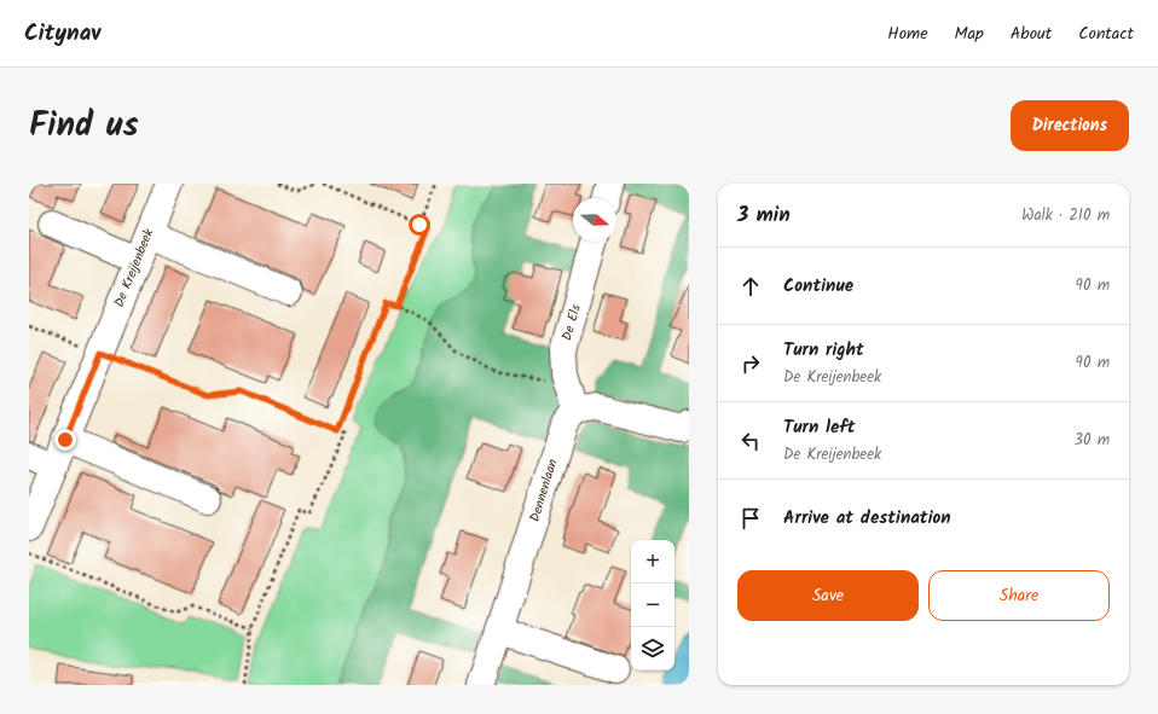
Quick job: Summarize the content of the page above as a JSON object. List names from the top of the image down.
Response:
{
  "streets": {
    "street": ["De Kreijenbeek", "De Els", "Dennenlaan"]
  },
  "crossings": [
    ["De Els", "Dennenlaan"]
  ],
  "north": "right",
  "page": {
    "header": "Citynav",
    "nav": [
      "Home",
      "Map",
      "About",
      "Contact"
    ],
    "title": "Find us",
    "buttons": [
      "Directions",
      ["Save", "Share"]
    ],
    "heading": ["3 min", "Walk · 210 m"],
    "list": [
      ["Continue", "90 m"],
      ["Turn right", "De Kreijenbeek", "90 m"],
      ["Turn left", "De Kreijenbeek", "30 m"],
      "Arrive at destination"
    ],
    "map_buttons": ["+", "−"]
  }
}
